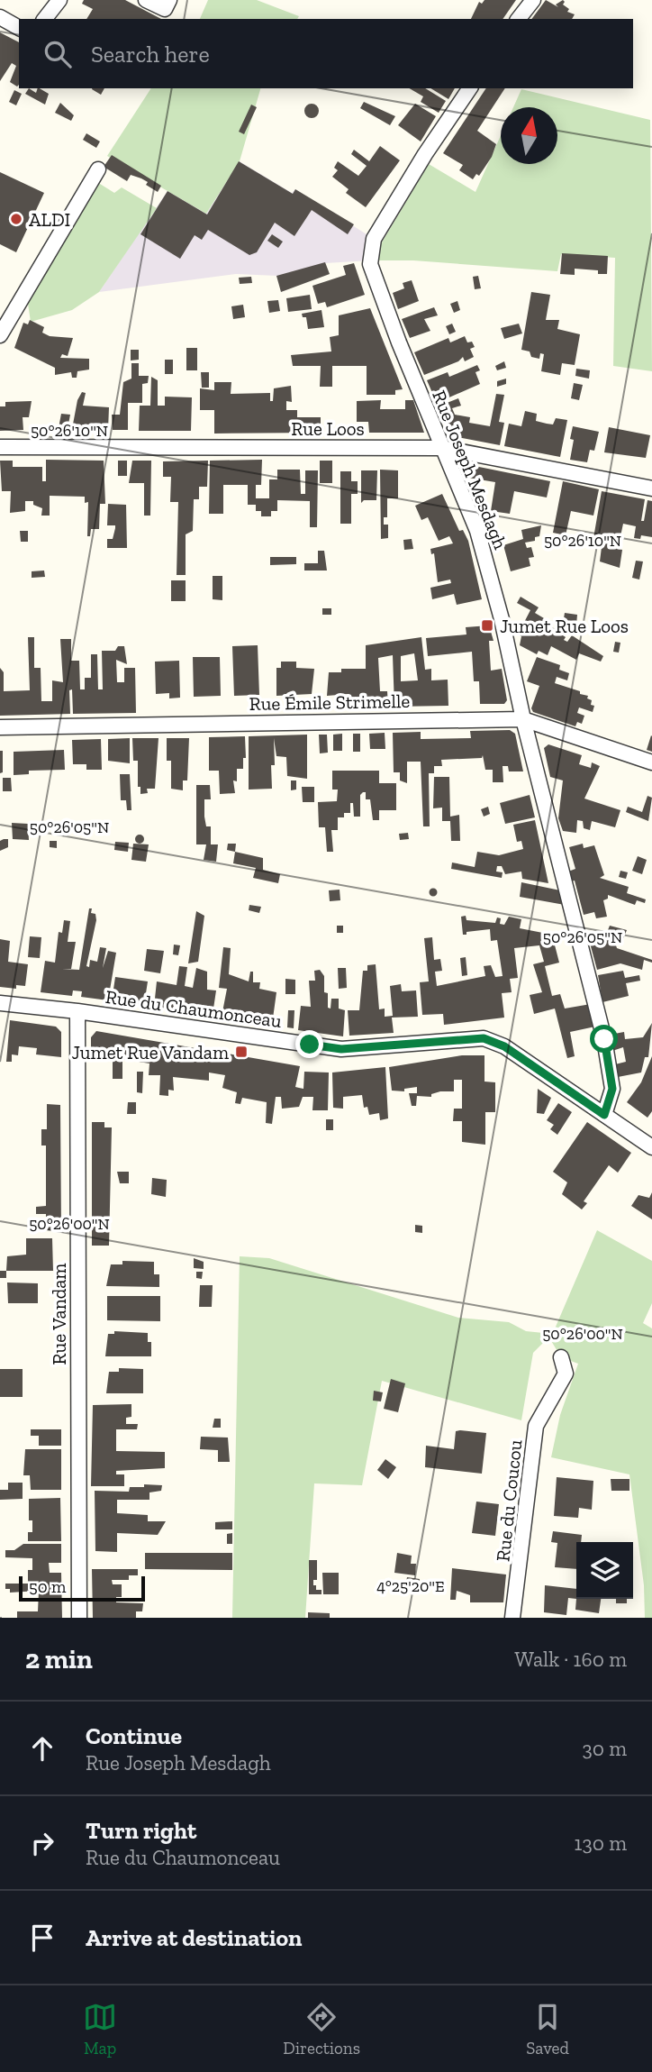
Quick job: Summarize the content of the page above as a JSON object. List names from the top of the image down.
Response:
{
  "streets": {
    "street": [
      "Rue Loos",
      "Rue Joseph Mesdagh",
      "Rue Émile Strimelle",
      "Rue du Chaumonceau",
      "Rue Vandam",
      "Rue du Coucou"
    ]
  },
  "crossings": [
    ["Rue Loos", "Rue Joseph Mesdagh"],
    ["Rue Joseph Mesdagh", "Rue Émile Strimelle"],
    ["Rue Joseph Mesdagh", "Rue du Chaumonceau"],
    ["Rue du Chaumonceau", "Rue Vandam"]
  ],
  "places": {
    "other": ["ALDI"],
    "transit": ["Jumet Rue Loos", "Jumet Rue Vandam"]
  },
  "scale_bar": "50 m",
  "north": "top",
  "page": {
    "search": "Search here",
    "scale": "50 m",
    "heading": ["2 min", "Walk · 160 m"],
    "list": [
      ["Continue", "Rue Joseph Mesdagh", "30 m"],
      ["Turn right", "Rue du Chaumonceau", "130 m"],
      "Arrive at destination"
    ],
    "nav": ["Map", "Directions", "Saved"]
  },
  "coordinates": [
    "50°26'10\"N",
    "50°26'05\"N",
    "50°26'00\"N",
    "4°25'20\"E"
  ]
}
